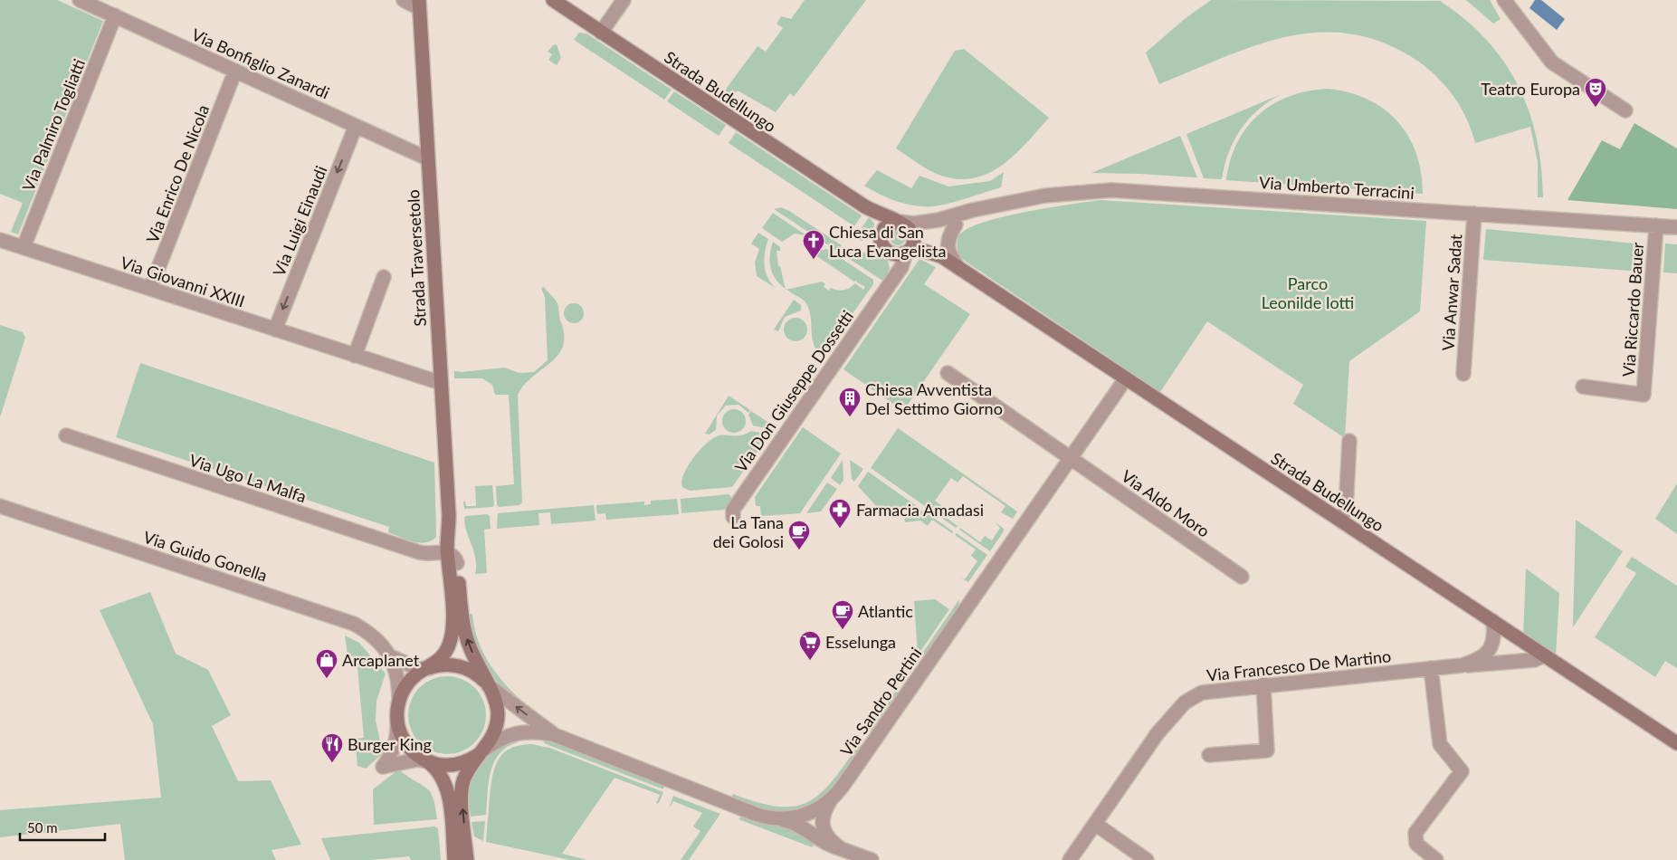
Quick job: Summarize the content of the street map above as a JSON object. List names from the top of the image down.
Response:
{
  "streets": {
    "street": [
      "Via Bonfiglio Zanardi",
      "Strada Budellungo",
      "Via Palmiro Togliatti",
      "Via Enrico De Nicola",
      "Via Umberto Terracini",
      "Via Luigi Einaudi",
      "Strada Traversetolo",
      "Via Giovanni XXIII",
      "Via Anwar Sadat",
      "Via Riccardo Bauer",
      "Via Don Giuseppe Dossetti",
      "Via Ugo La Malfa",
      "Via Aldo Moro",
      "Via Guido Gonella",
      "Via Francesco De Martino",
      "Via Sandro Pertini"
    ]
  },
  "crossings": [
    ["Via Bonfiglio Zanardi", "Via Palmiro Togliatti"],
    ["Via Bonfiglio Zanardi", "Via Enrico De Nicola"],
    ["Via Bonfiglio Zanardi", "Via Luigi Einaudi"],
    ["Via Bonfiglio Zanardi", "Strada Traversetolo"],
    ["Strada Budellungo", "Via Umberto Terracini"],
    ["Strada Budellungo", "Via Don Giuseppe Dossetti"],
    ["Strada Budellungo", "Via Francesco De Martino"],
    ["Strada Budellungo", "Via Sandro Pertini"],
    ["Via Palmiro Togliatti", "Via Giovanni XXIII"],
    ["Via Enrico De Nicola", "Via Giovanni XXIII"],
    ["Via Umberto Terracini", "Via Anwar Sadat"],
    ["Via Umberto Terracini", "Via Riccardo Bauer"],
    ["Via Umberto Terracini", "Via Don Giuseppe Dossetti"],
    ["Via Luigi Einaudi", "Via Giovanni XXIII"],
    ["Strada Traversetolo", "Via Giovanni XXIII"],
    ["Strada Traversetolo", "Via Ugo La Malfa"],
    ["Strada Traversetolo", "Via Guido Gonella"],
    ["Strada Traversetolo", "Via Sandro Pertini"],
    ["Via Aldo Moro", "Via Sandro Pertini"],
    ["Via Guido Gonella", "Via Sandro Pertini"]
  ],
  "parks": ["Parco Leonilde Iotti"],
  "places": {
    "theatre": ["Teatro Europa"],
    "church": ["Chiesa di San Luca Evangelista"],
    "building": ["Chiesa Avventista Del Settimo Giorno"],
    "pharmacy": ["Farmacia Amadasi"],
    "cafe": ["La Tana dei Golosi", "Atlantic"],
    "supermarket": ["Esselunga"],
    "shop": ["Arcaplanet"],
    "restaurant": ["Burger King"]
  },
  "scale_bar": "50 m"
}
